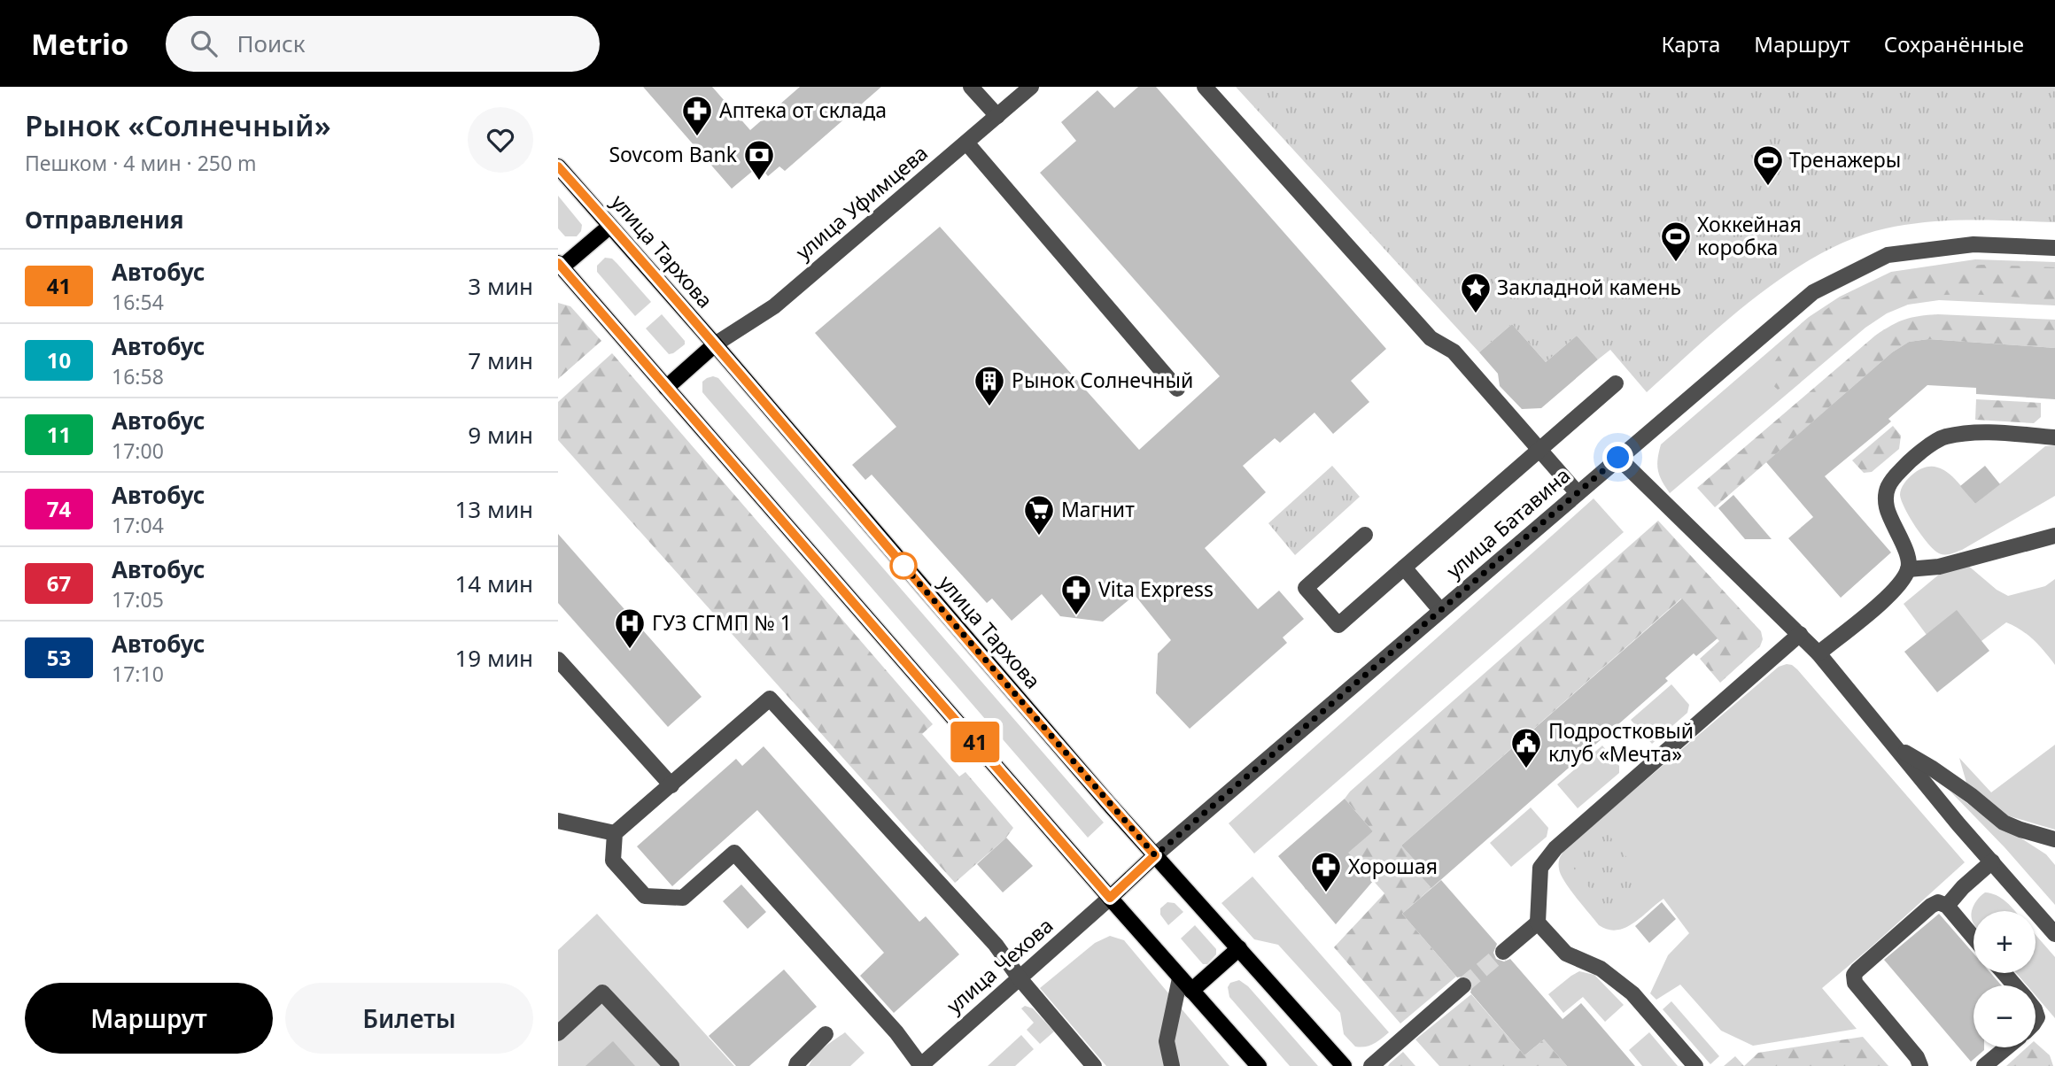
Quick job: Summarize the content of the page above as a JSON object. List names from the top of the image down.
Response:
{
  "streets": {
    "main road": ["улица Тархова"],
    "street": ["улица Уфимцева", "улица Батавина", "улица Чехова"]
  },
  "crossings": [
    ["улица Уфимцева", "улица Тархова"],
    ["улица Тархова", "улица Батавина"]
  ],
  "places": {
    "pharmacy": ["Аптека от склада", "Vita Express", "Хорошая"],
    "bank": ["Sovcom Bank"],
    "sports": ["Тренажеры", "Хоккейная коробка"],
    "place": ["Закладной камень"],
    "building": ["Рынок Солнечный"],
    "supermarket": ["Магнит"],
    "hospital": ["ГУЗ СГМП № 1"],
    "public building": ["Подростковый клуб «Мечта»"]
  },
  "lines": ["bus line 41"],
  "page": {
    "header": "Metrio",
    "search": "Поиск",
    "nav": ["Карта", "Маршрут", "Сохранённые"],
    "heading": [
      ["Рынок «Солнечный»", "Пешком · 4 мин · 250 m"],
      "Отправления"
    ],
    "on_map": "41",
    "list": [
      {
        "mark": "41",
        "name": "Автобус",
        "note": "16:54",
        "value": "3 мин"
      },
      {
        "mark": "10",
        "name": "Автобус",
        "note": "16:58",
        "value": "7 мин"
      },
      {
        "mark": "11",
        "name": "Автобус",
        "note": "17:00",
        "value": "9 мин"
      },
      {
        "mark": "74",
        "name": "Автобус",
        "note": "17:04",
        "value": "13 мин"
      },
      {
        "mark": "67",
        "name": "Автобус",
        "note": "17:05",
        "value": "14 мин"
      },
      {
        "mark": "53",
        "name": "Автобус",
        "note": "17:10",
        "value": "19 мин"
      }
    ],
    "map_buttons": ["+", "−"],
    "buttons": ["Маршрут", "Билеты"]
  }
}
